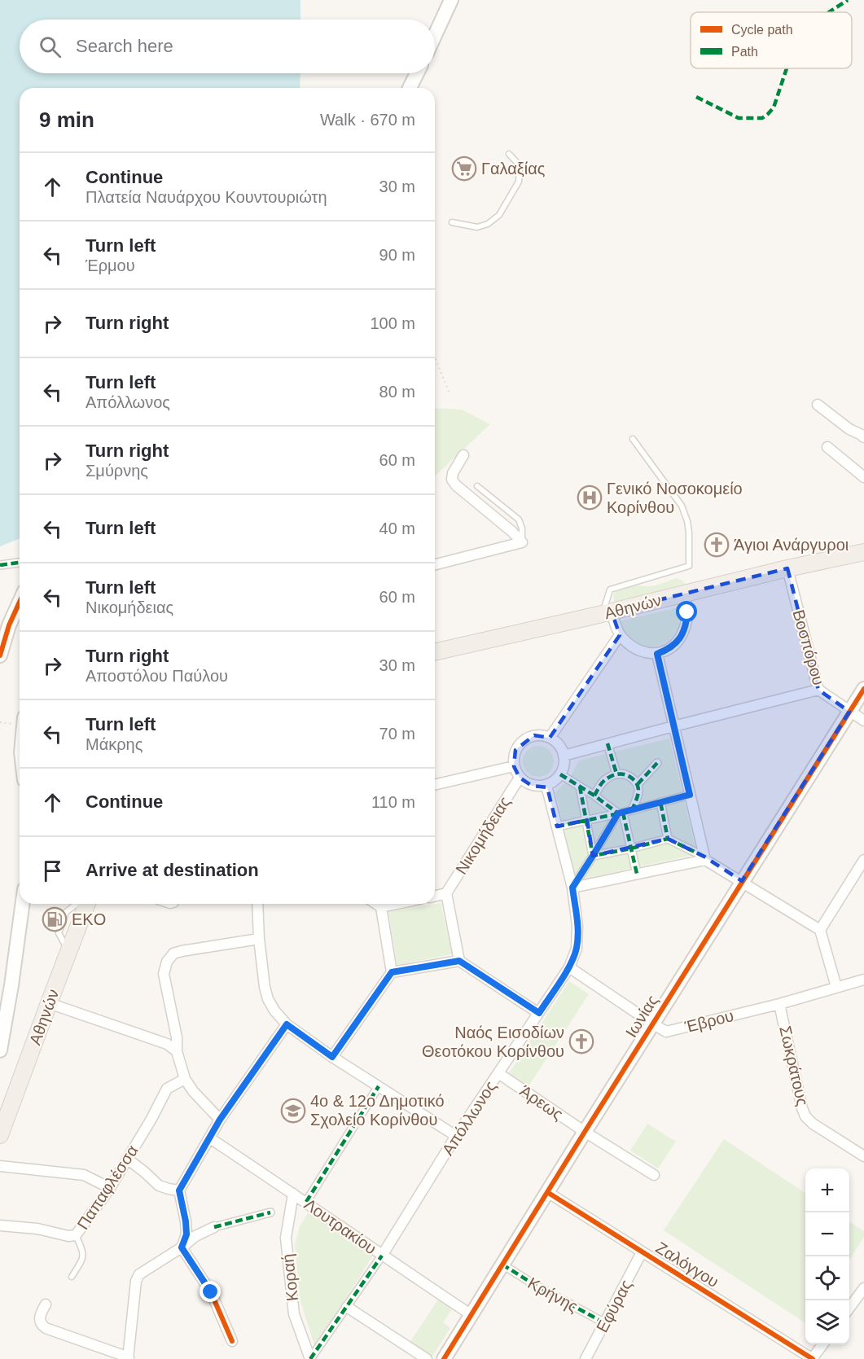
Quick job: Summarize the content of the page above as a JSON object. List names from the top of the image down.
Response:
{
  "streets": {
    "main road": ["Αθηνών"],
    "street": [
      "Βοσπόρου",
      "Νικομήδειας",
      "Ιωνίας",
      "Έβρου",
      "Σωκράτους",
      "Άρεως",
      "Απόλλωνος",
      "Παπαφλέσσα",
      "Λουτρακίου",
      "Ζαλόγγου",
      "Κοραή",
      "Κρήνης",
      "Εφύρας"
    ]
  },
  "crossings": [
    ["Αθηνών", "Βοσπόρου"],
    ["Βοσπόρου", "Ιωνίας"],
    ["Νικομήδειας", "Απόλλωνος"],
    ["Ιωνίας", "Έβρου"],
    ["Ιωνίας", "Άρεως"],
    ["Ιωνίας", "Λουτρακίου"],
    ["Ιωνίας", "Ζαλόγγου"],
    ["Ιωνίας", "Κρήνης"],
    ["Έβρου", "Σωκράτους"],
    ["Έβρου", "Απόλλωνος"],
    ["Άρεως", "Απόλλωνος"],
    ["Απόλλωνος", "Λουτρακίου"],
    ["Λουτρακίου", "Κοραή"],
    ["Ζαλόγγου", "Εφύρας"],
    ["Κρήνης", "Εφύρας"]
  ],
  "places": {
    "supermarket": ["Γαλαξίας"],
    "hospital": ["Γενικό Νοσοκομείο Κορίνθου"],
    "church": ["Άγιοι Ανάργυροι", "Ναός Εισοδίων Θεοτόκου Κορίνθου"],
    "fuel station": ["EKO"],
    "school or university": ["4ο & 12ο Δημοτικό Σχολείο Κορίνθου"]
  },
  "legend": ["Cycle path", "Path"],
  "page": {
    "search": "Search here",
    "heading": ["9 min", "Walk · 670 m"],
    "list": [
      ["Continue", "Πλατεία Ναυάρχου Κουντουριώτη", "30 m"],
      ["Turn left", "Έρμου", "90 m"],
      ["Turn right", "100 m"],
      ["Turn left", "Απόλλωνος", "80 m"],
      ["Turn right", "Σμύρνης", "60 m"],
      ["Turn left", "40 m"],
      ["Turn left", "Νικομήδειας", "60 m"],
      ["Turn right", "Αποστόλου Παύλου", "30 m"],
      ["Turn left", "Μάκρης", "70 m"],
      ["Continue", "110 m"],
      "Arrive at destination"
    ],
    "map_buttons": ["+", "−"]
  }
}
